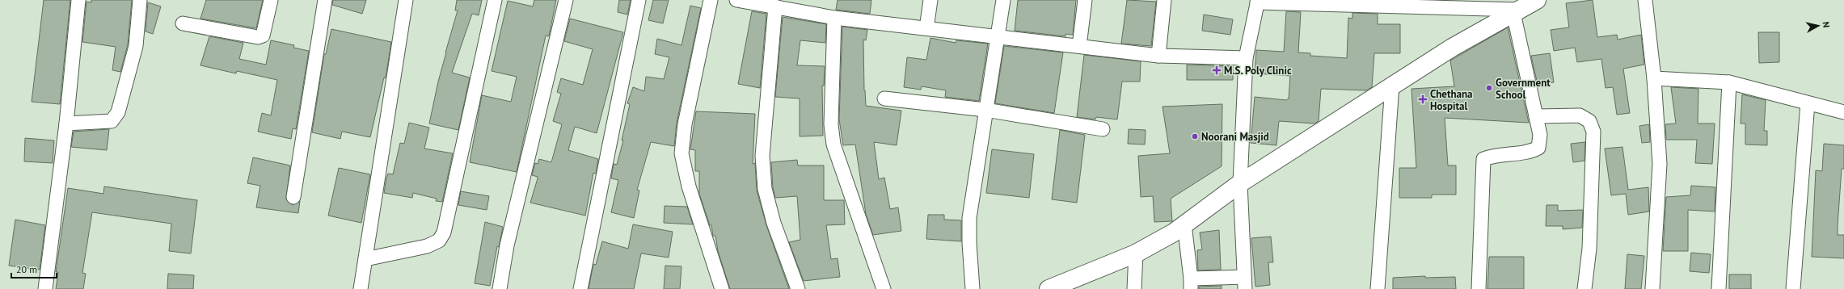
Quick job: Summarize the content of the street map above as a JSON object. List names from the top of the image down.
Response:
{
  "places": {
    "health": ["M.S. Poly Clinic", "Chethana Hospital"],
    "other": ["Government School", "Noorani Masjid"]
  },
  "scale_bar": "20 m",
  "north": "right"
}
